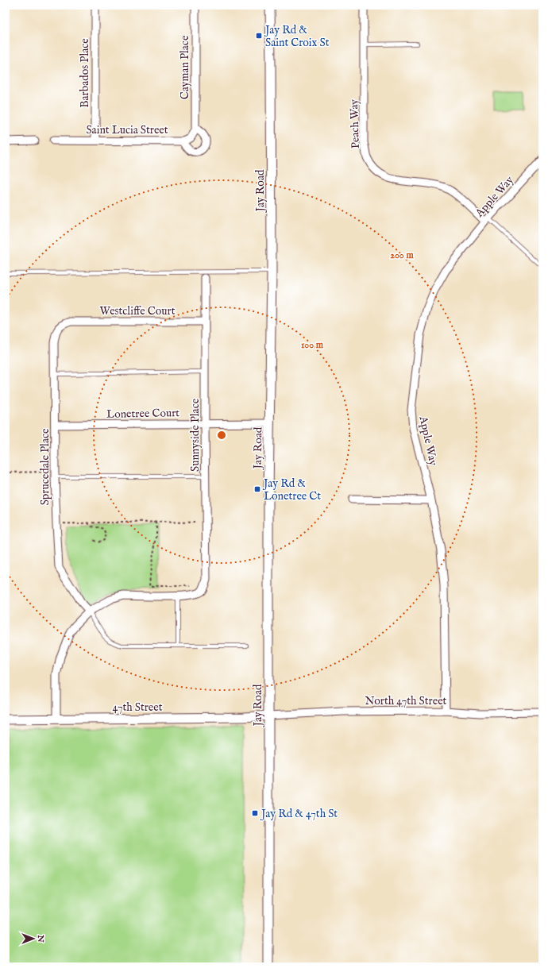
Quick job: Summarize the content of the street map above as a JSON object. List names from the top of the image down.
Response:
{
  "streets": {
    "street": [
      "Cayman Place",
      "Barbados Place",
      "Peach Way",
      "Saint Lucia Street",
      "Jay Road",
      "Apple Way",
      "Westcliffe Court",
      "Lonetree Court",
      "Sunnyside Place",
      "Sprucedale Place",
      "North 47th Street",
      "47th Street"
    ]
  },
  "crossings": [
    ["Cayman Place", "Saint Lucia Street"],
    ["Barbados Place", "Saint Lucia Street"],
    ["Peach Way", "Apple Way"],
    ["Jay Road", "Lonetree Court"],
    ["Jay Road", "North 47th Street"],
    ["Jay Road", "47th Street"],
    ["Apple Way", "North 47th Street"],
    ["Westcliffe Court", "Sunnyside Place"],
    ["Westcliffe Court", "Sprucedale Place"],
    ["Lonetree Court", "Sunnyside Place"],
    ["Lonetree Court", "Sprucedale Place"],
    ["North 47th Street", "47th Street"]
  ],
  "places": {
    "transit": ["Jay Rd & Saint Croix St", "Jay Rd & Lonetree Ct", "Jay Rd & 47th St"]
  },
  "north": "right",
  "rings": ["200 m", "100 m"]
}
